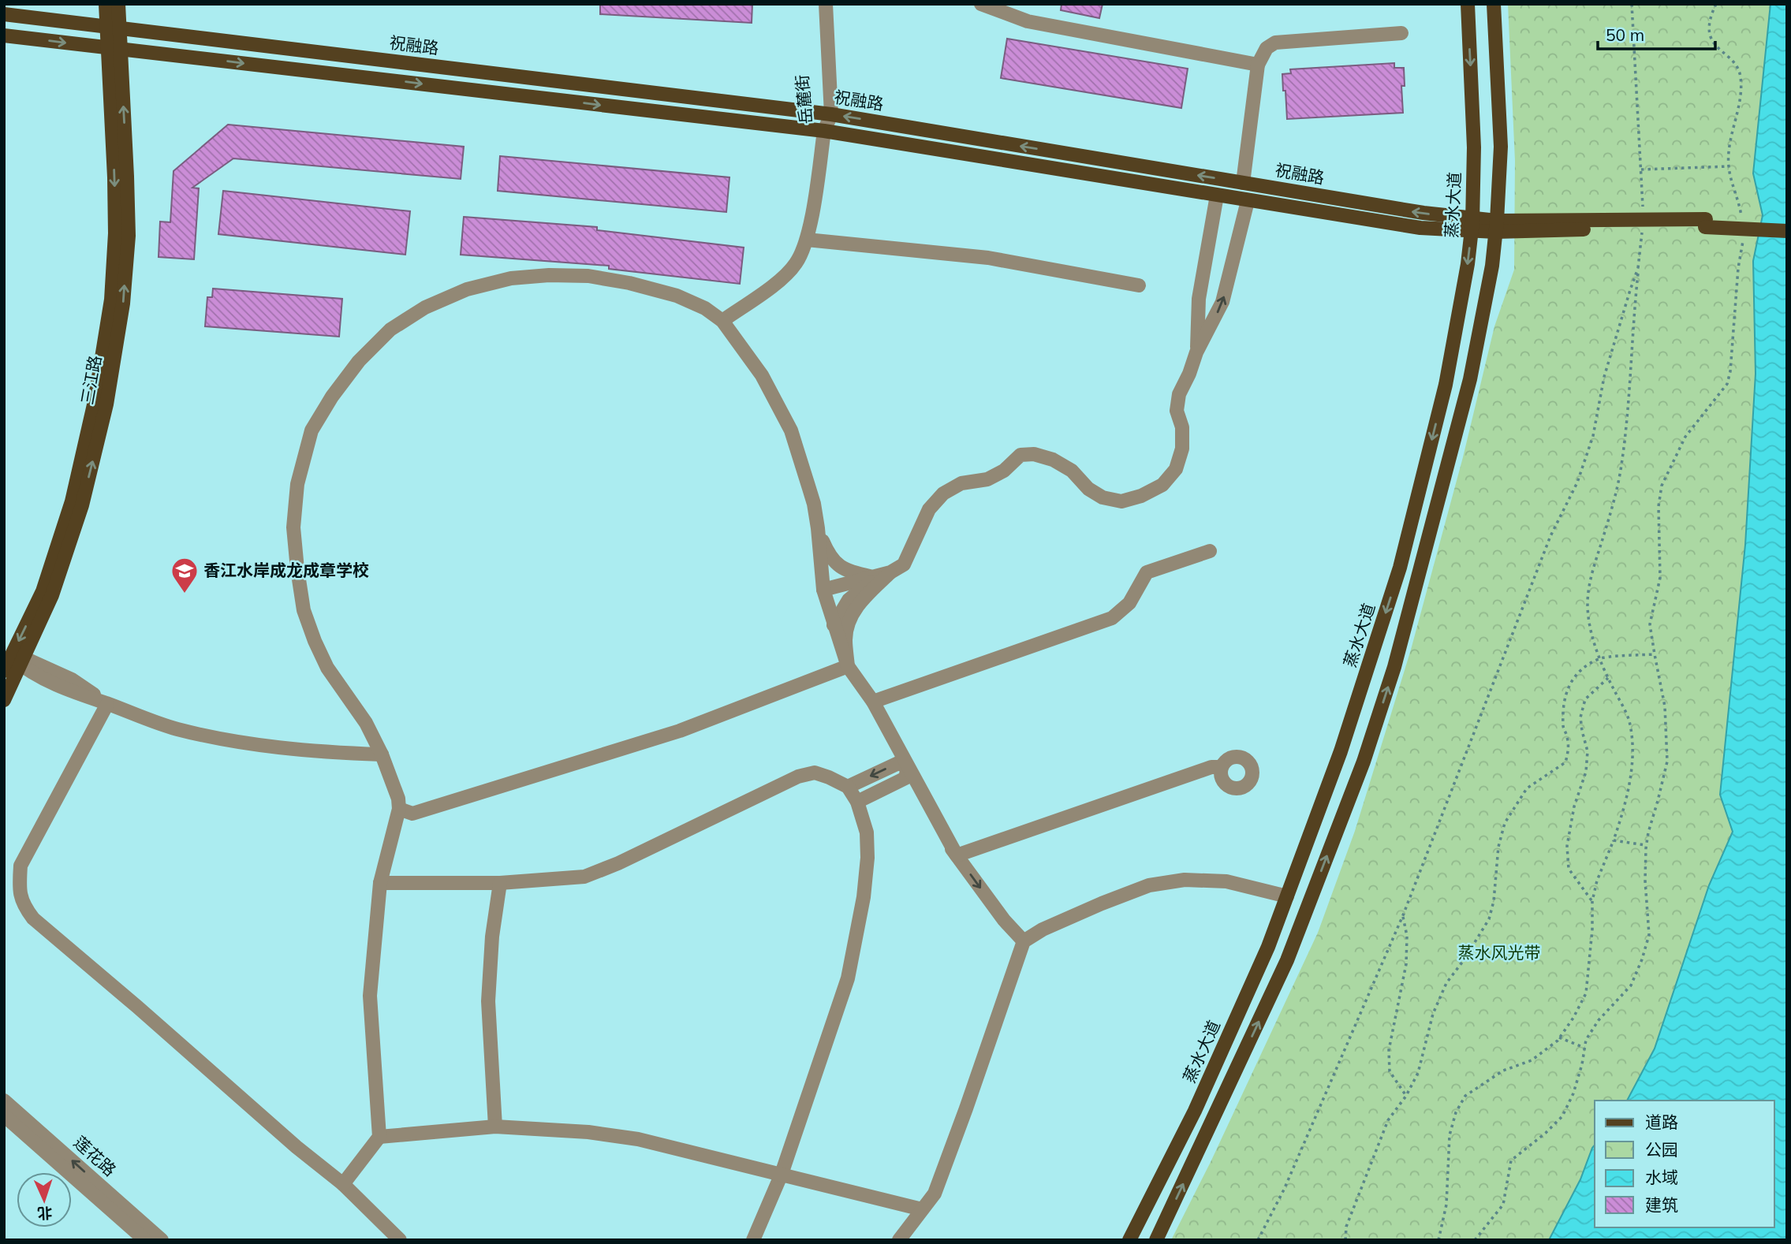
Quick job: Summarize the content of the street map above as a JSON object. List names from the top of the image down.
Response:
{
  "streets": {
    "main road": ["祝融路", "蒸水大道", "三江路"],
    "street": ["岳麓街", "莲花路"]
  },
  "crossings": [
    ["祝融路", "岳麓街"],
    ["祝融路", "蒸水大道"],
    ["祝融路", "三江路"]
  ],
  "parks": ["蒸水风光带"],
  "places": {
    "school or university": ["香江水岸成龙成章学校"]
  },
  "legend": [
    "道路",
    "公园",
    "水域",
    "建筑"
  ],
  "scale_bar": "50 m",
  "north": "bottom"
}
